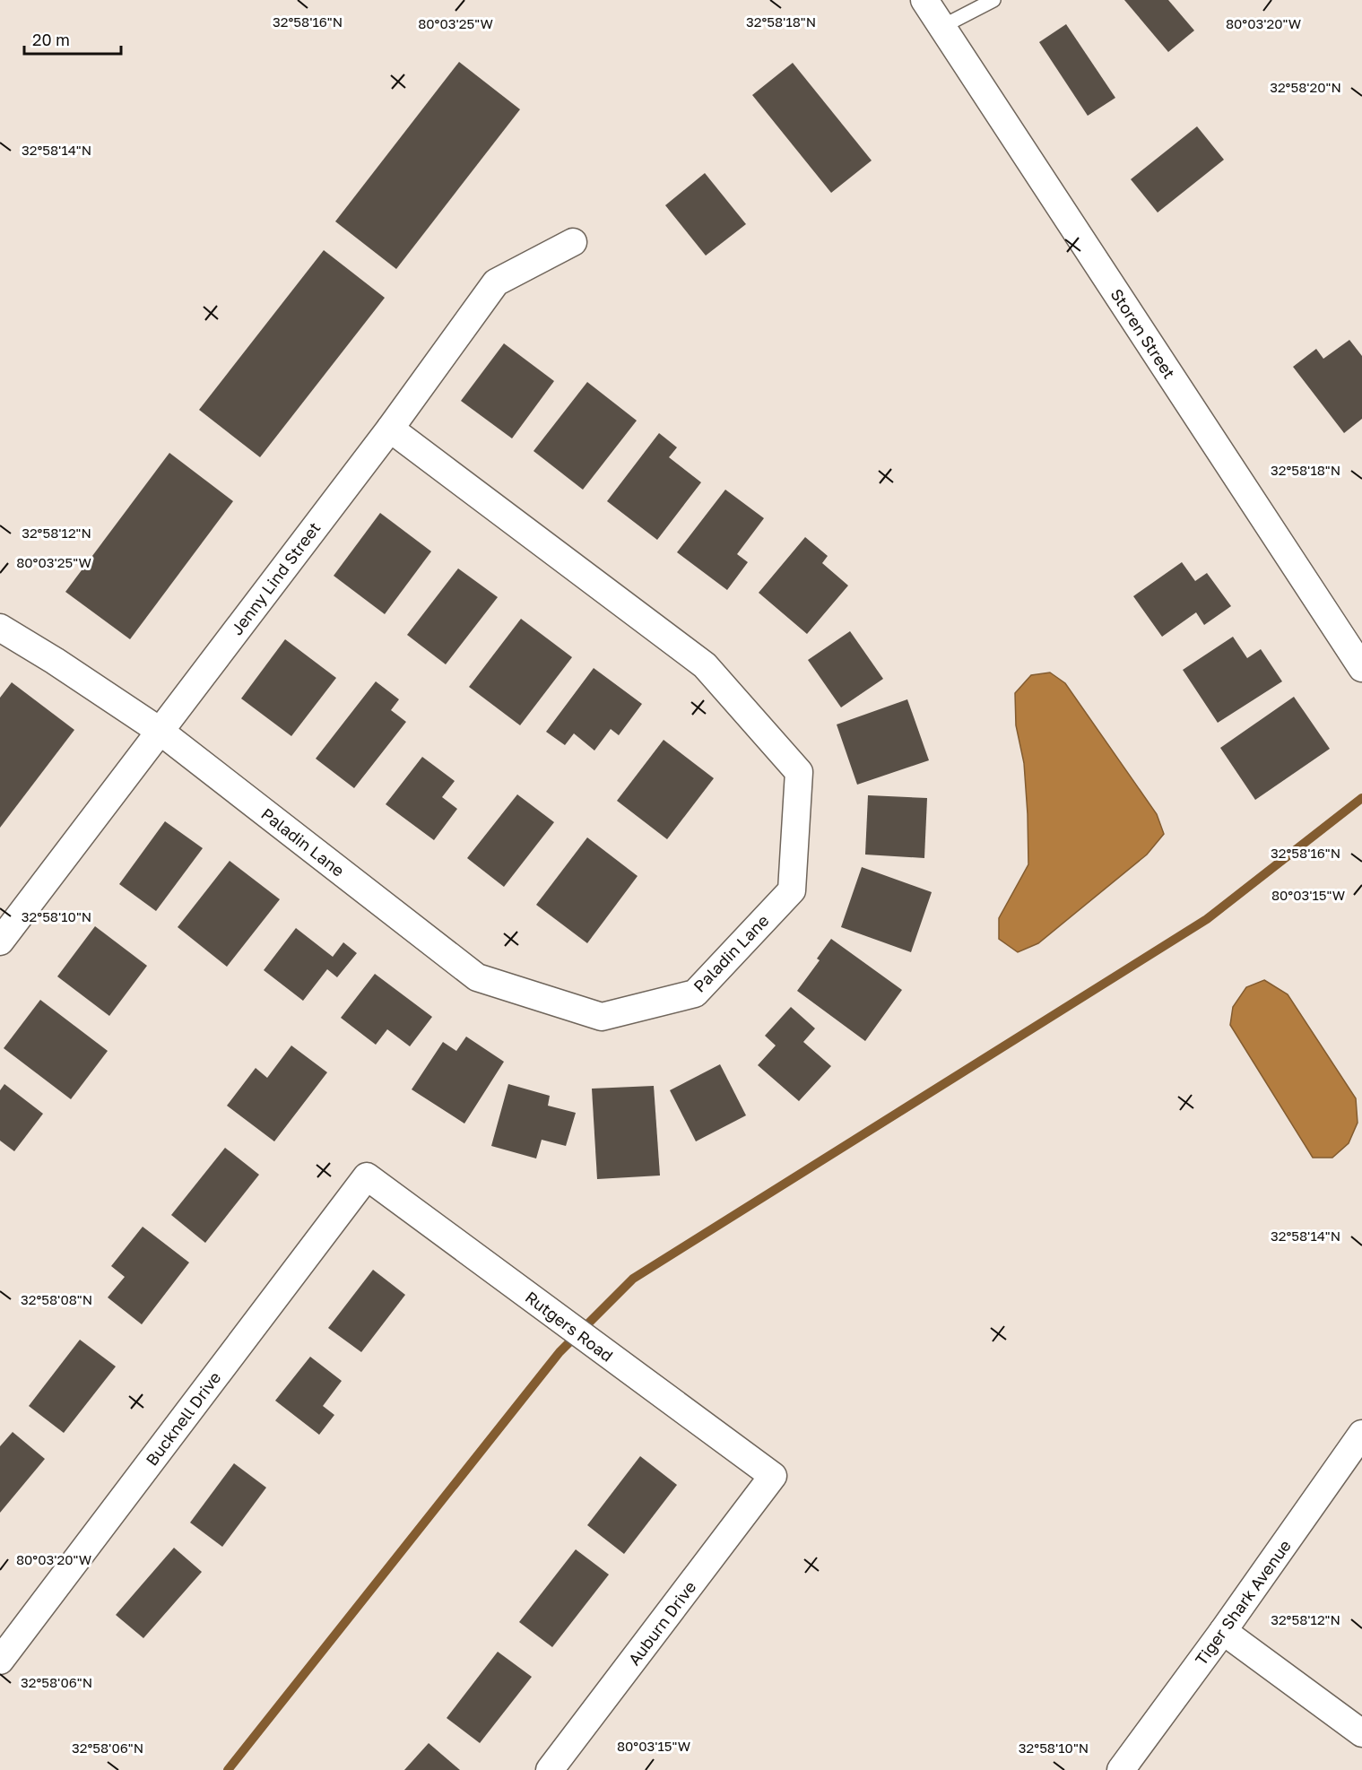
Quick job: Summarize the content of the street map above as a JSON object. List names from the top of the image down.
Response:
{
  "streets": {
    "street": [
      "Storen Street",
      "Jenny Lind Street",
      "Paladin Lane",
      "Rutgers Road",
      "Bucknell Drive",
      "Tiger Shark Avenue",
      "Auburn Drive"
    ]
  },
  "crossings": [
    ["Jenny Lind Street", "Paladin Lane"],
    ["Rutgers Road", "Bucknell Drive"],
    ["Rutgers Road", "Auburn Drive"]
  ],
  "scale_bar": "20 m",
  "coordinates": [
    "32°58'16\"N",
    "32°58'18\"N",
    "80°03'25\"W",
    "80°03'20\"W",
    "32°58'20\"N",
    "32°58'14\"N",
    "32°58'12\"N",
    "80°03'15\"W",
    "32°58'10\"N",
    "32°58'08\"N",
    "32°58'06\"N"
  ]
}
